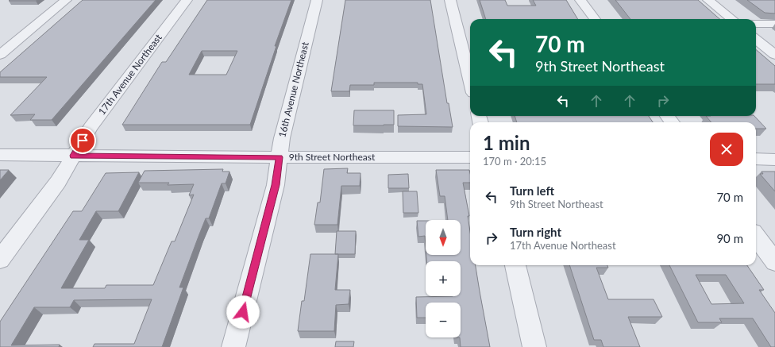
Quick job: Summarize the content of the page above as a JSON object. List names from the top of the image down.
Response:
{
  "streets": {
    "street": ["17th Avenue Northeast", "16th Avenue Northeast", "9th Street Northeast"]
  },
  "crossings": [
    ["17th Avenue Northeast", "9th Street Northeast"],
    ["16th Avenue Northeast", "9th Street Northeast"]
  ],
  "north": "bottom",
  "page": {
    "turn": ["70 m", "9th Street Northeast"],
    "heading": ["1 min", "170 m · 20:15"],
    "list": [
      {
        "name": "Turn left",
        "note": "9th Street Northeast",
        "value": "70 m"
      },
      {
        "name": "Turn right",
        "note": "17th Avenue Northeast",
        "value": "90 m"
      }
    ],
    "map_buttons": ["+", "−"]
  }
}
